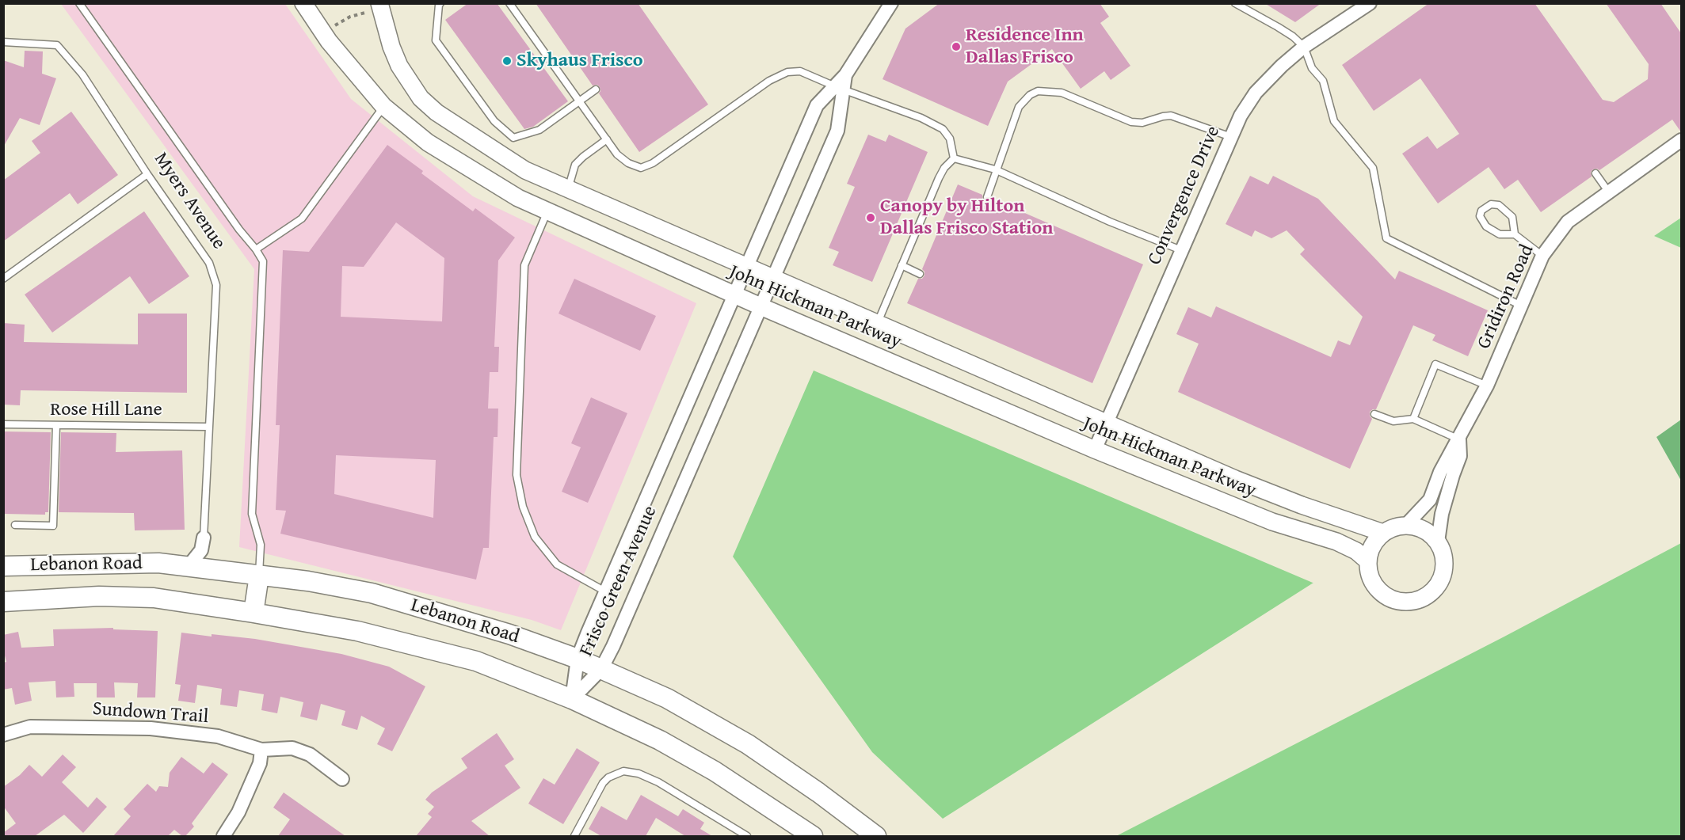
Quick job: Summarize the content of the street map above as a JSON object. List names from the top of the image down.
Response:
{
  "streets": {
    "main road": ["Lebanon Road"],
    "street": [
      "Convergence Drive",
      "Myers Avenue",
      "Gridiron Road",
      "John Hickman Parkway",
      "Frisco Green Avenue",
      "Sundown Trail"
    ],
    "lane": ["Rose Hill Lane"]
  },
  "crossings": [
    ["Convergence Drive", "John Hickman Parkway"],
    ["Myers Avenue", "Rose Hill Lane"],
    ["Myers Avenue", "Lebanon Road"],
    ["Gridiron Road", "John Hickman Parkway"],
    ["John Hickman Parkway", "Frisco Green Avenue"],
    ["Lebanon Road", "Frisco Green Avenue"]
  ],
  "places": ["Residence Inn Dallas Frisco", "Skyhaus Frisco", "Canopy by Hilton Dallas Frisco Station"]
}
